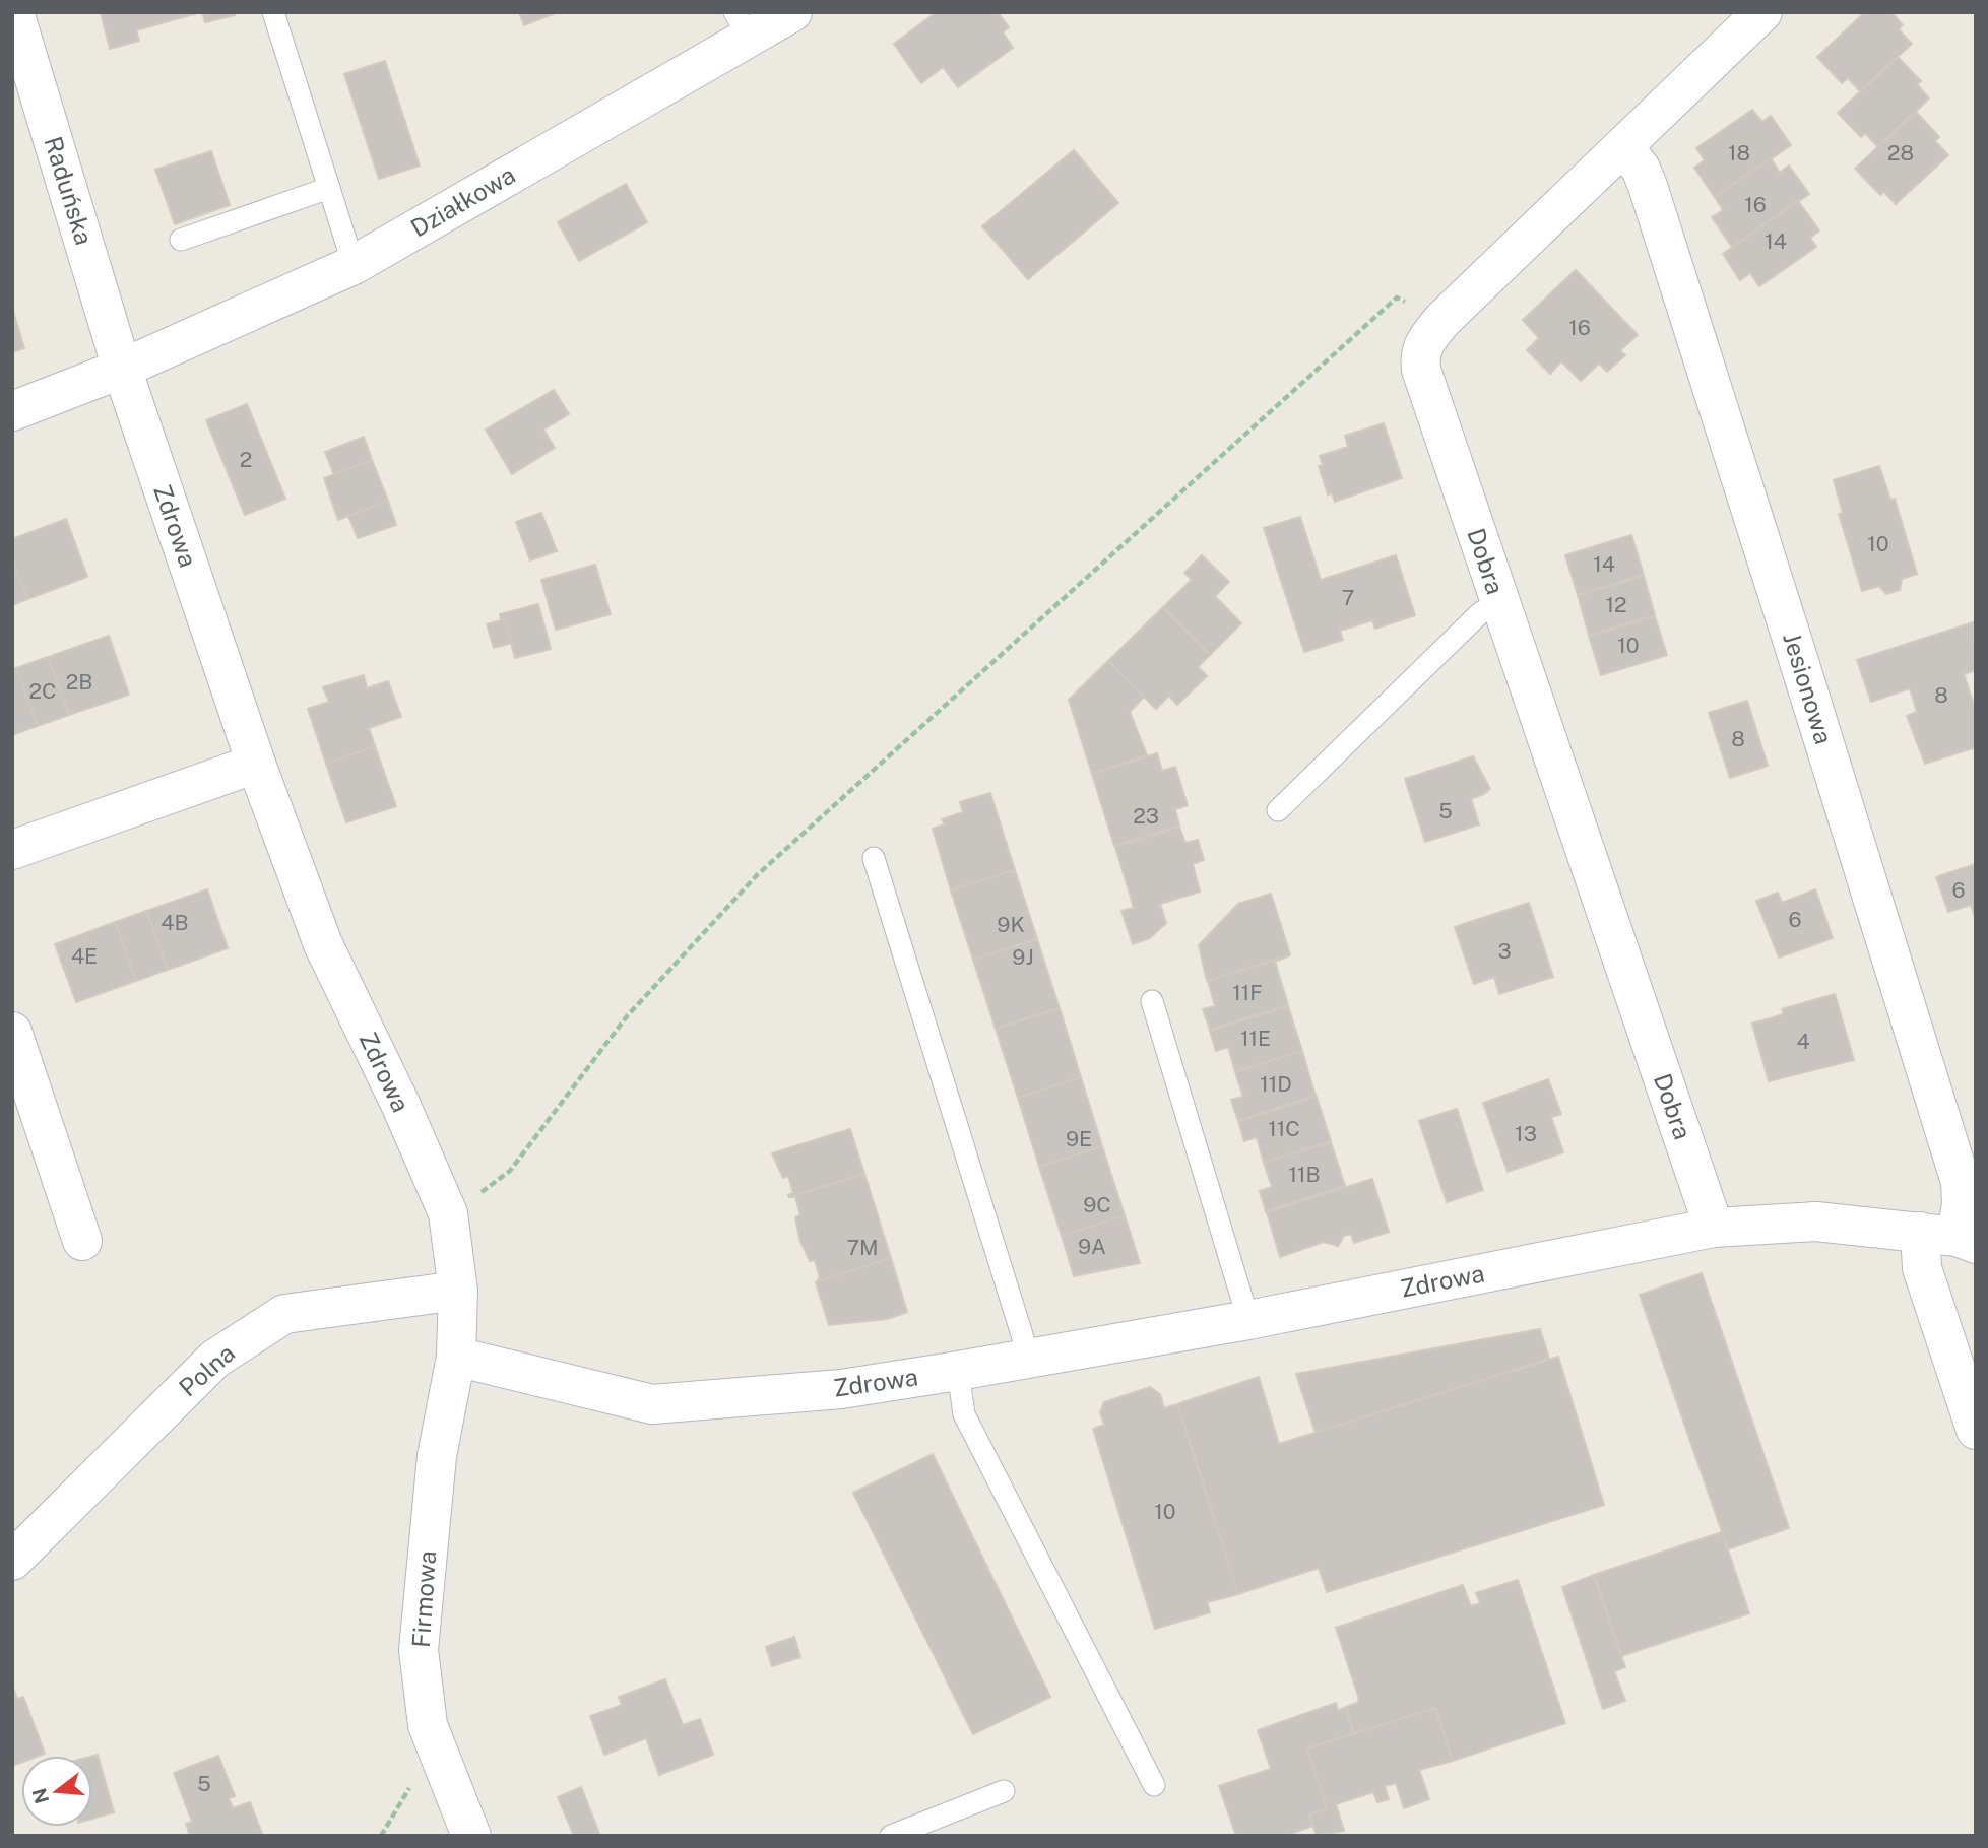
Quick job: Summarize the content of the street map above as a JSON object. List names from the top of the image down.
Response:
{
  "streets": {
    "street": [
      "Raduńska",
      "Działkowa",
      "Zdrowa",
      "Dobra",
      "Jesionowa",
      "Polna",
      "Firmowa"
    ]
  },
  "crossings": [
    ["Raduńska", "Działkowa"],
    ["Raduńska", "Zdrowa"],
    ["Działkowa", "Zdrowa"],
    ["Zdrowa", "Dobra"],
    ["Zdrowa", "Jesionowa"],
    ["Zdrowa", "Polna"],
    ["Zdrowa", "Firmowa"],
    ["Dobra", "Jesionowa"]
  ],
  "house_numbers": [
    "18",
    "28",
    "16",
    "14",
    "16",
    "2",
    "10",
    "14",
    "7",
    "12",
    "10",
    "2B",
    "2C",
    "8",
    "8",
    "5",
    "23",
    "6",
    "6",
    "4B",
    "9K",
    "3",
    "4E",
    "9J",
    "11F",
    "11E",
    "4",
    "11D",
    "11C",
    "13",
    "9E",
    "11B",
    "9C",
    "9A",
    "7M",
    "10",
    "5"
  ],
  "north": "left"
}
